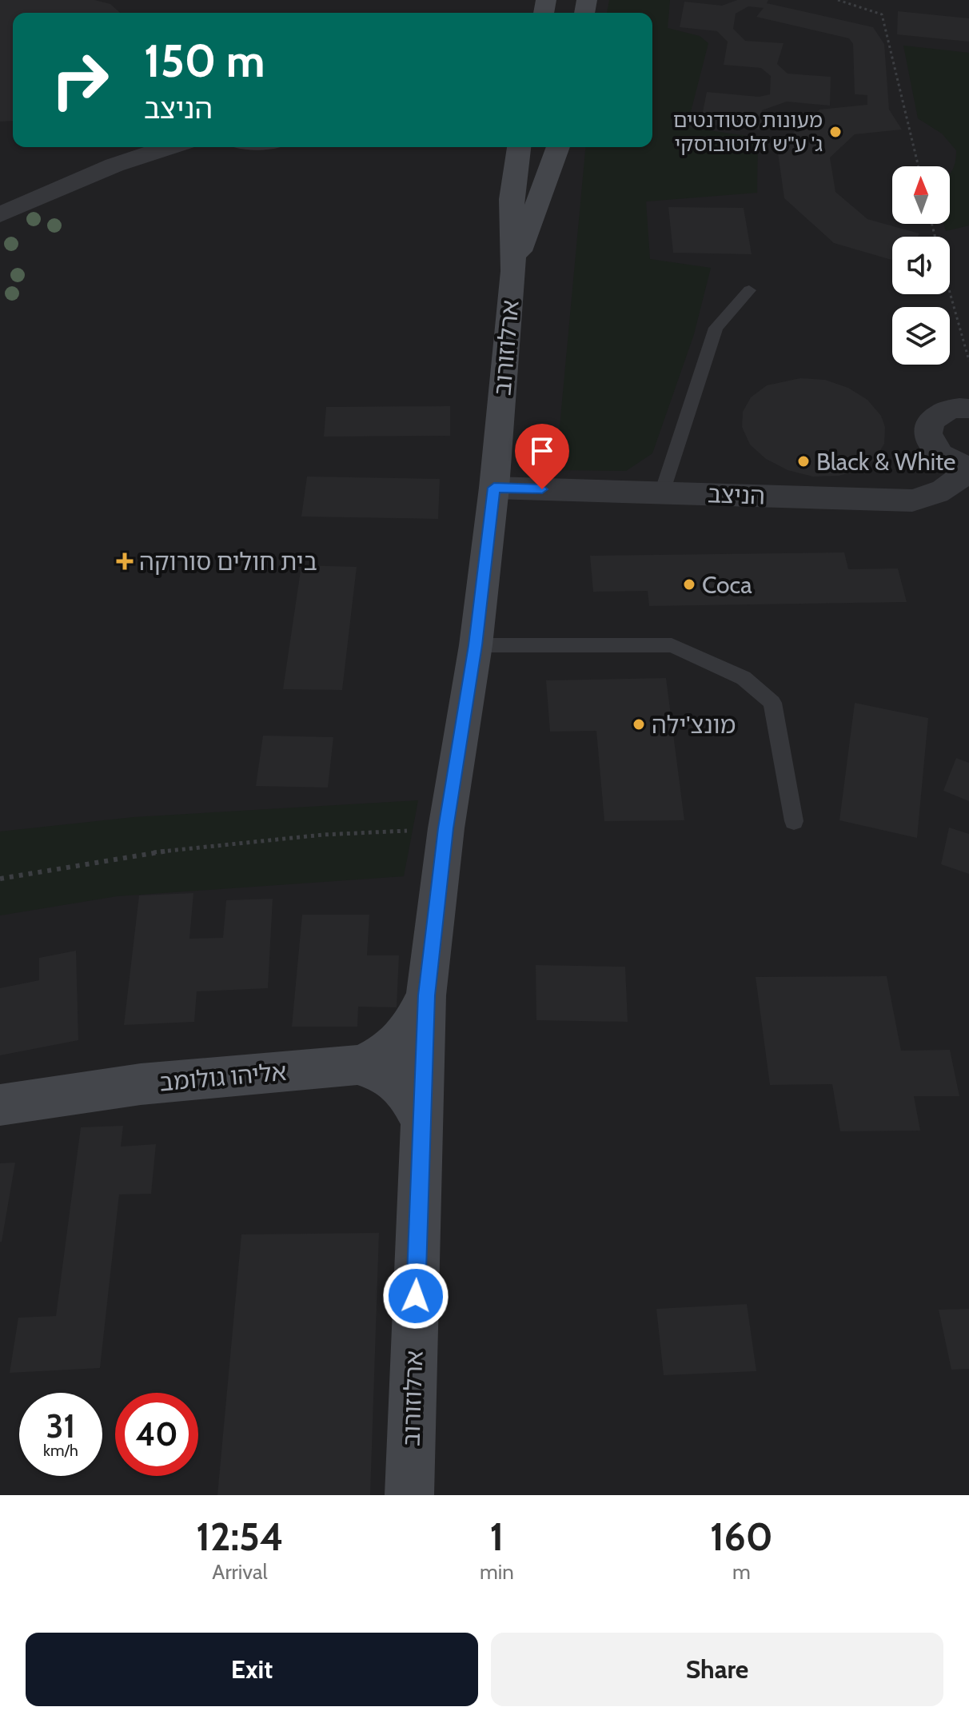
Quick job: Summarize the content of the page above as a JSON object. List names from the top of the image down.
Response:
{
  "streets": {
    "street": ["ארלוזורוב", "הניצב", "אליהו גולומב"]
  },
  "crossings": [
    ["ארלוזורוב", "הניצב"],
    ["ארלוזורוב", "אליהו גולומב"]
  ],
  "places": {
    "other": [
      "מעונות סטודנטים ג' ע\"ש זלוטובוסקי",
      "Black & White",
      "Coca",
      "מונצ'ילה"
    ],
    "health": ["בית חולים סורוקה"]
  },
  "north": "top",
  "page": {
    "turn": ["150 m", "הניצב"],
    "speed": "31 km/h",
    "limit": "40",
    "eta": [
      "12:54",
      "Arrival",
      "1",
      "min",
      "160",
      "m"
    ],
    "buttons": ["Exit", "Share"]
  }
}
